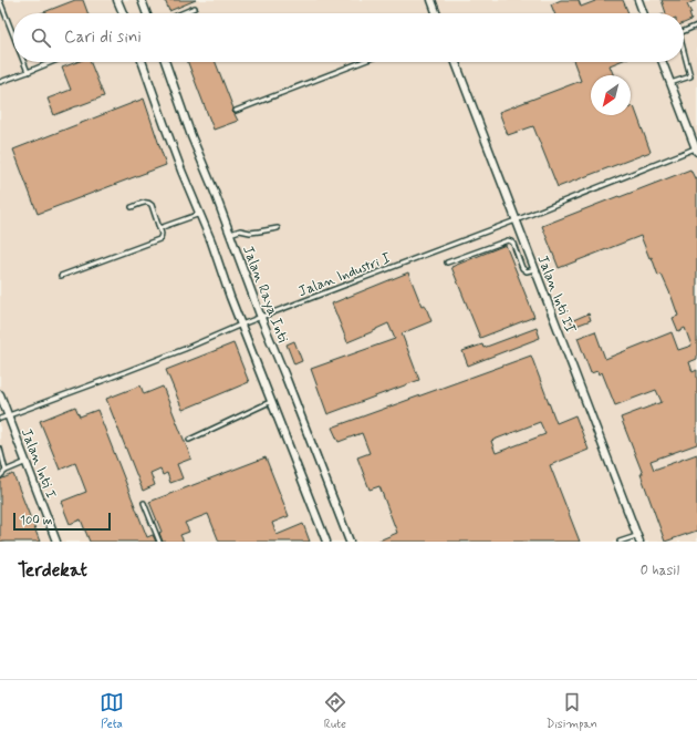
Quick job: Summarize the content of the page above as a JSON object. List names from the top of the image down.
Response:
{
  "streets": {
    "street": ["Jalan Raya Inti", "Jalan Inti II", "Jalan Inti I"],
    "lane": ["Jalan Industri I"]
  },
  "crossings": [
    ["Jalan Industri I", "Jalan Raya Inti"],
    ["Jalan Industri I", "Jalan Inti II"],
    ["Jalan Industri I", "Jalan Inti I"]
  ],
  "scale_bar": "100 m",
  "north": "bottom left",
  "page": {
    "search": "Cari di sini",
    "scale": "100 m",
    "heading": ["Terdekat", "0 hasil"],
    "nav": ["Peta", "Rute", "Disimpan"]
  }
}
